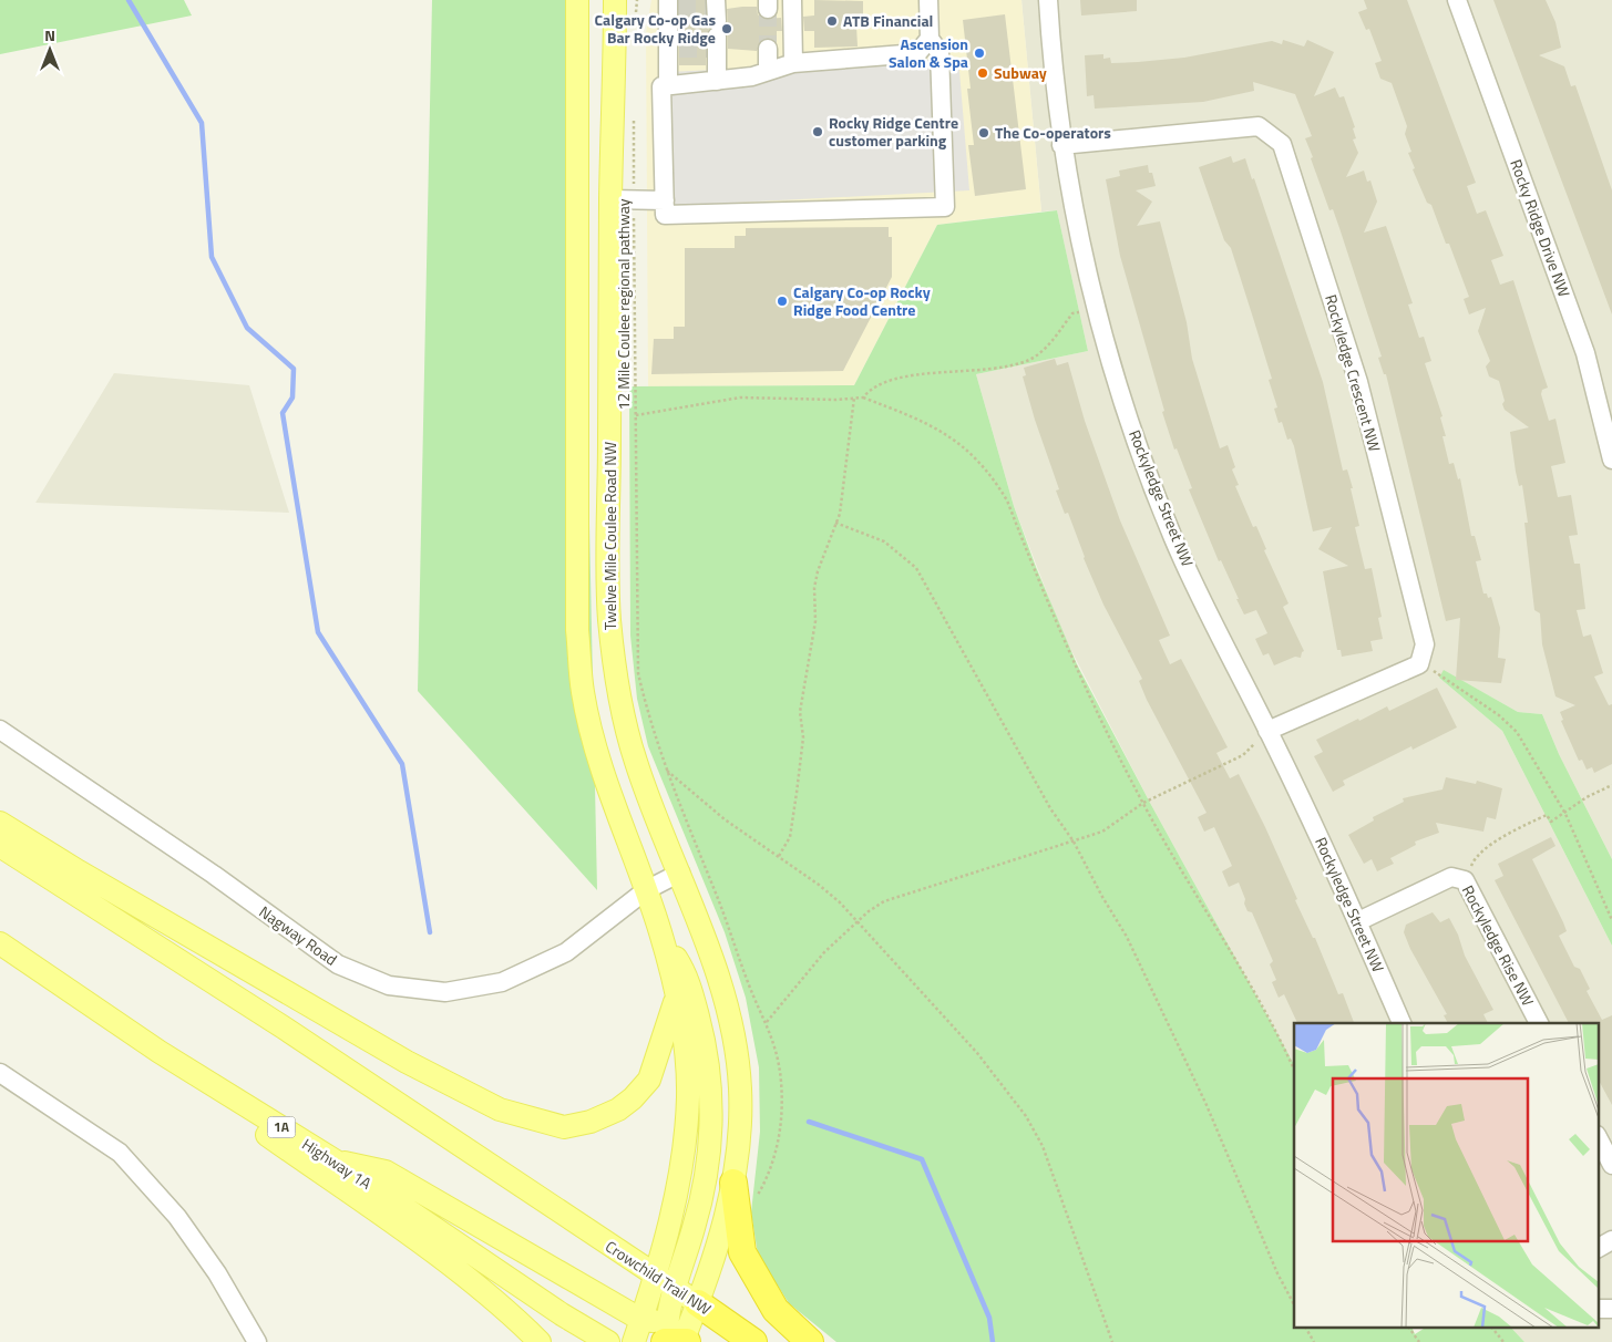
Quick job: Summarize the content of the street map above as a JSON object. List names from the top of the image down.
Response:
{
  "streets": {
    "highway": ["Crowchild Trail NW"],
    "main road": ["Twelve Mile Coulee Road NW", "1A", "Highway 1A"],
    "street": [
      "Rocky Ridge Drive NW",
      "Rockyledge Crescent NW",
      "Rockyledge Street NW",
      "Nagway Road",
      "Rockyledge Rise NW"
    ],
    "path": ["12 Mile Coulee regional pathway"]
  },
  "crossings": [
    ["Rockyledge Crescent NW", "Rockyledge Street NW"],
    ["Rockyledge Street NW", "Rockyledge Rise NW"],
    ["Twelve Mile Coulee Road NW", "Nagway Road"],
    ["Twelve Mile Coulee Road NW", "Crowchild Trail NW"]
  ],
  "places": [
    "ATB Financial",
    "Calgary Co-op Gas Bar Rocky Ridge",
    "Ascension Salon & Spa",
    "Subway",
    "Rocky Ridge Centre customer parking",
    "The Co-operators",
    "Calgary Co-op Rocky Ridge Food Centre"
  ],
  "north": "top"
}
